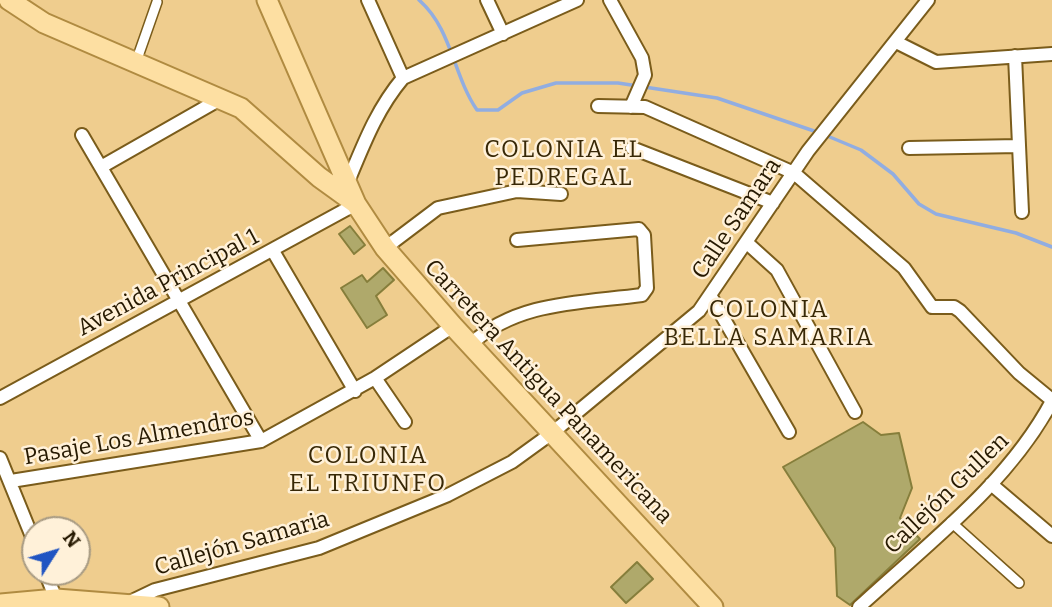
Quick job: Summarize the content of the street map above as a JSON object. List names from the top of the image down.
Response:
{
  "streets": {
    "main road": ["Carretera Antigua Panamericana"],
    "street": [
      "Calle Samara",
      "Avenida Principal 1",
      "Pasaje Los Almendros",
      "Callejón Gullen",
      "Callejón Samaria"
    ]
  },
  "crossings": [
    ["Calle Samara", "Carretera Antigua Panamericana"],
    ["Calle Samara", "Callejón Samaria"],
    ["Avenida Principal 1", "Carretera Antigua Panamericana"],
    ["Carretera Antigua Panamericana", "Pasaje Los Almendros"],
    ["Carretera Antigua Panamericana", "Callejón Samaria"]
  ],
  "districts": ["COLONIA EL PEDREGAL", "COLONIA BELLA SAMARIA", "COLONIA EL TRIUNFO"],
  "north": "top right"
}
